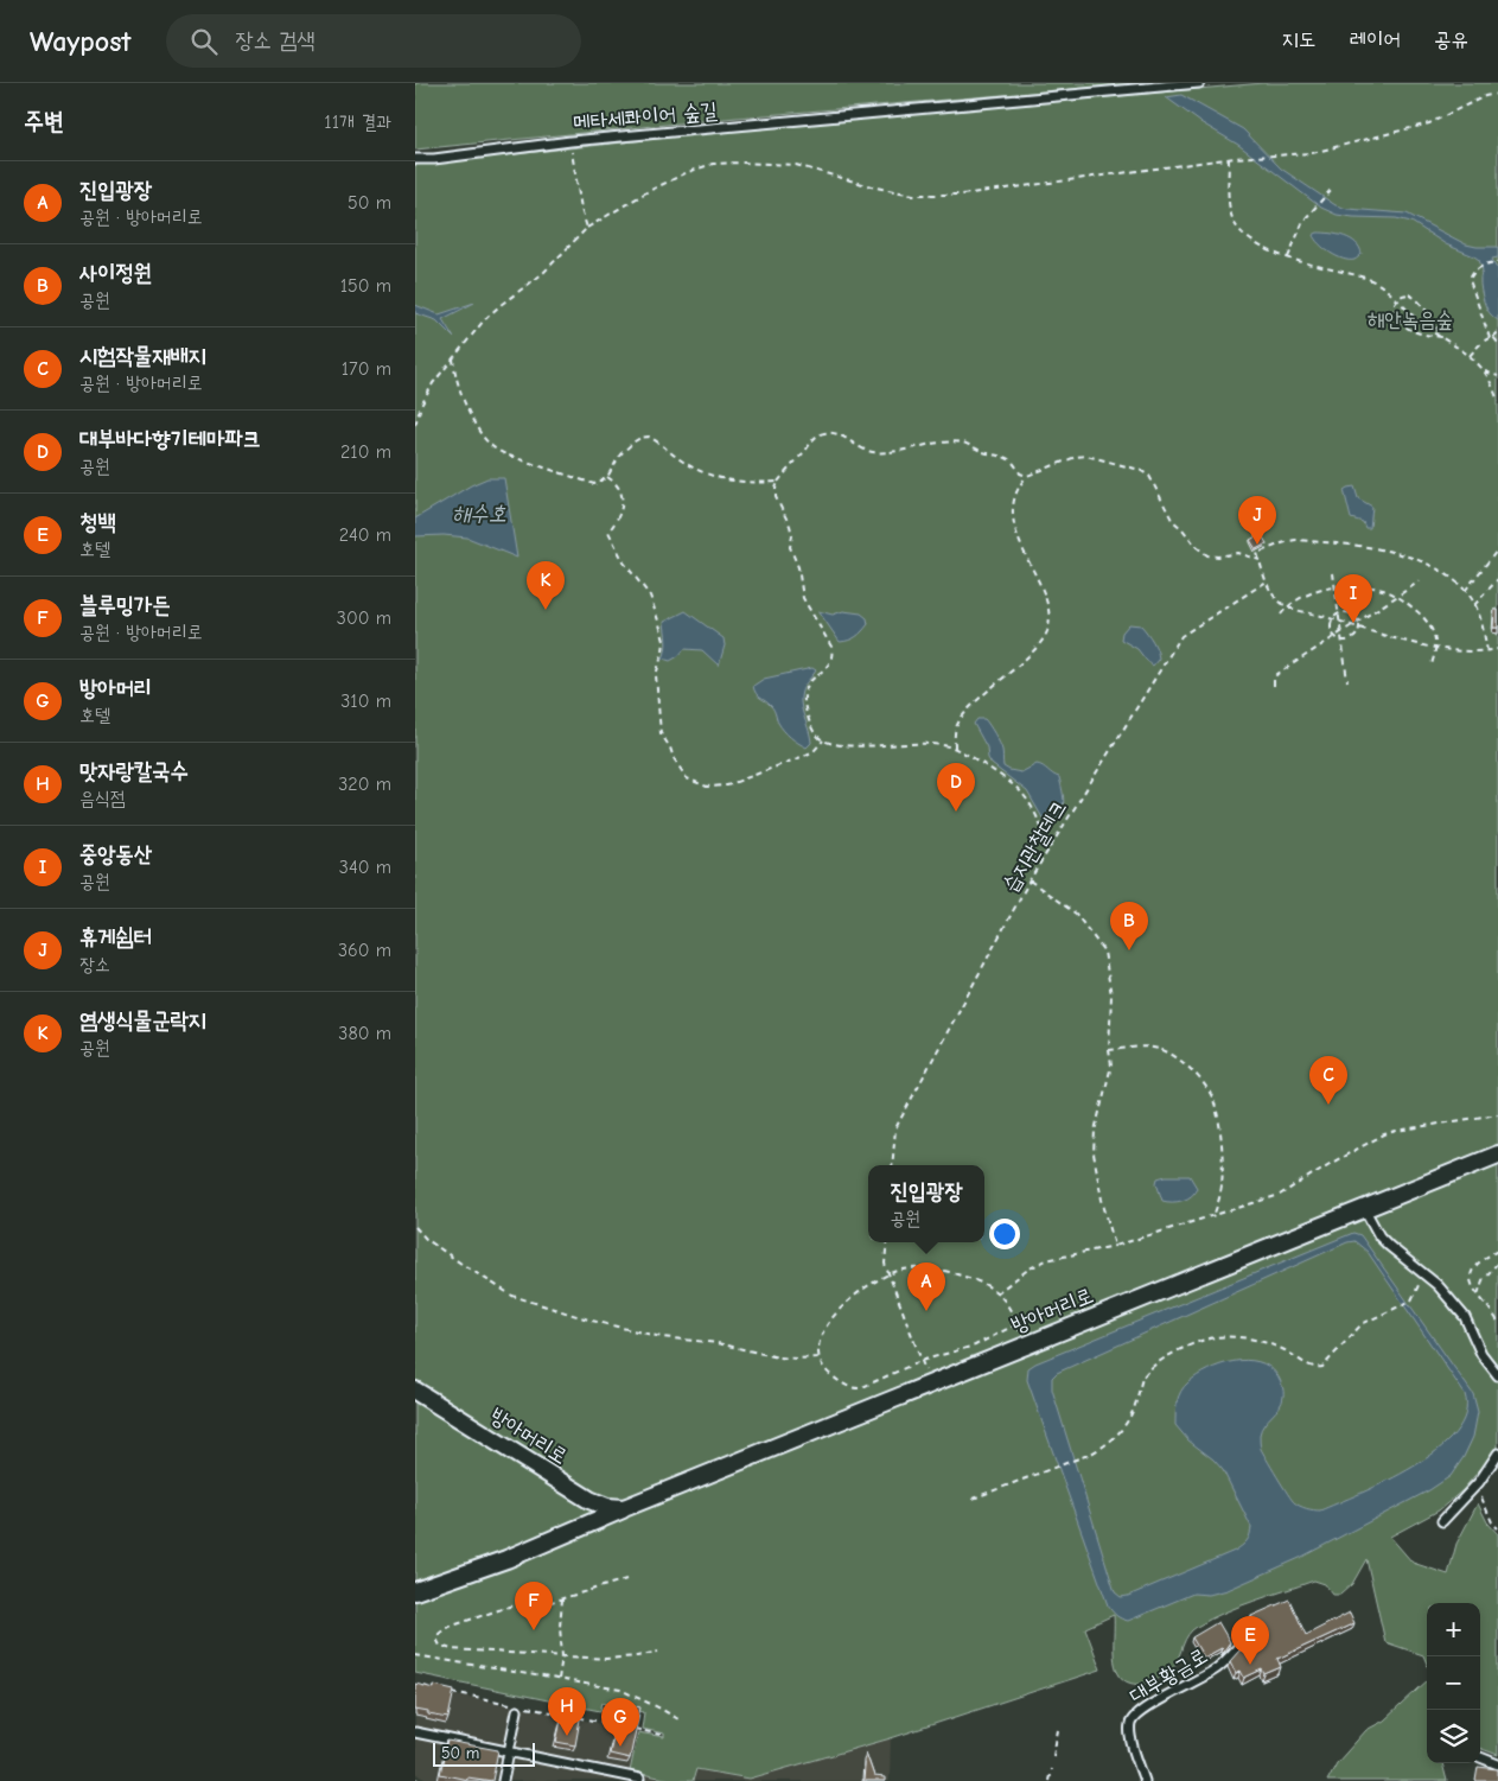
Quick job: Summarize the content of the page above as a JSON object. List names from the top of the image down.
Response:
{
  "streets": {
    "street": ["방아머리로"],
    "lane": ["메타세콰이어 숲길", "대부황금로"],
    "path": ["습지관찰데크"]
  },
  "water": ["해수호"],
  "parks": ["해안녹음숲"],
  "scale_bar": "50 m",
  "page": {
    "header": "Waypost",
    "search": "장소 검색",
    "nav": ["지도", "레이어", "공유"],
    "heading": ["주변", "11개 결과"],
    "list": [
      {
        "mark": "A",
        "name": "진입광장",
        "note": "공원 · 방아머리로",
        "value": "50 m"
      },
      {
        "mark": "B",
        "name": "사이정원",
        "note": "공원",
        "value": "150 m"
      },
      {
        "mark": "C",
        "name": "시험작물재배지",
        "note": "공원 · 방아머리로",
        "value": "170 m"
      },
      {
        "mark": "D",
        "name": "대부바다향기테마파크",
        "note": "공원",
        "value": "210 m"
      },
      {
        "mark": "E",
        "name": "청백",
        "note": "호텔",
        "value": "240 m"
      },
      {
        "mark": "F",
        "name": "블루밍가든",
        "note": "공원 · 방아머리로",
        "value": "300 m"
      },
      {
        "mark": "G",
        "name": "방아머리",
        "note": "호텔",
        "value": "310 m"
      },
      {
        "mark": "H",
        "name": "맛자랑칼국수",
        "note": "음식점",
        "value": "320 m"
      },
      {
        "mark": "I",
        "name": "중앙동산",
        "note": "공원",
        "value": "340 m"
      },
      {
        "mark": "J",
        "name": "휴게쉼터",
        "note": "장소",
        "value": "360 m"
      },
      {
        "mark": "K",
        "name": "염생식물군락지",
        "note": "공원",
        "value": "380 m"
      }
    ],
    "pins": [
      "J",
      "K",
      "I",
      "D",
      "B",
      "C",
      "A",
      "F",
      "E",
      "H",
      "G"
    ],
    "popup": ["진입광장", "공원"],
    "map_buttons": ["+", "−"],
    "scale": "50 m"
  }
}
